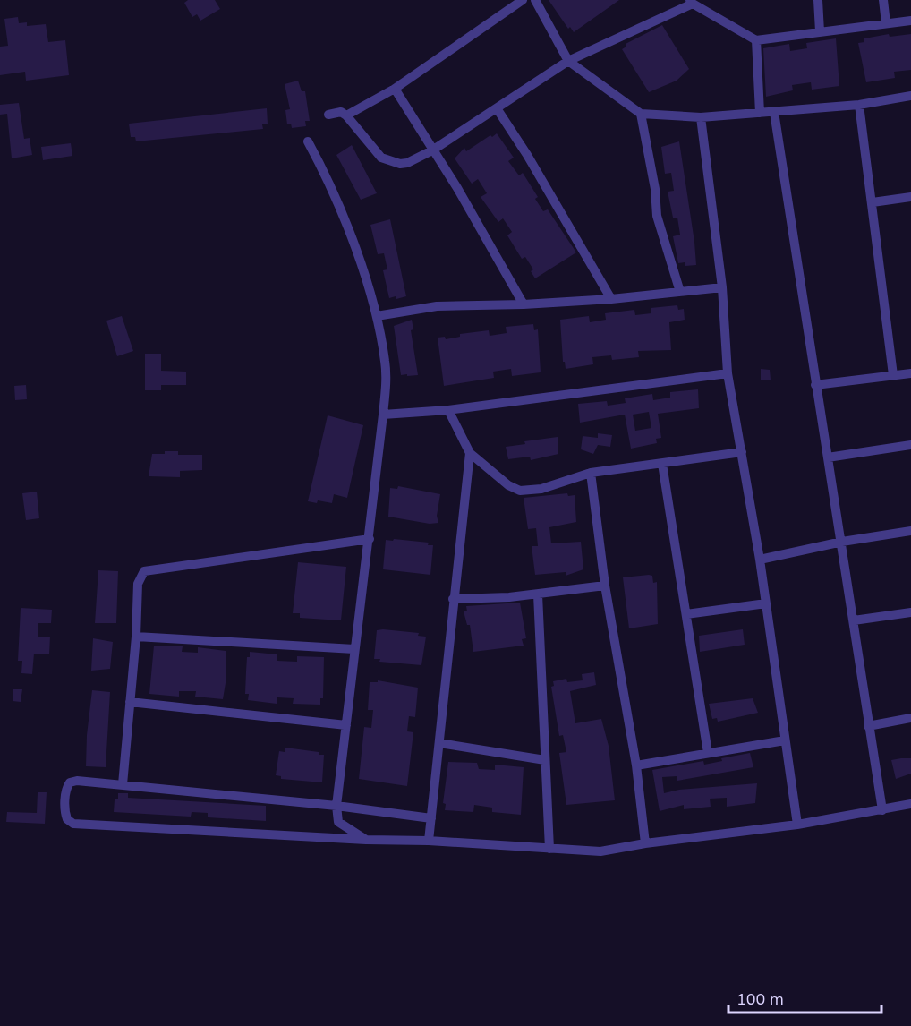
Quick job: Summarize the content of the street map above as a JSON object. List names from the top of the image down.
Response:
{
  "scale_bar": "100 m"
}
